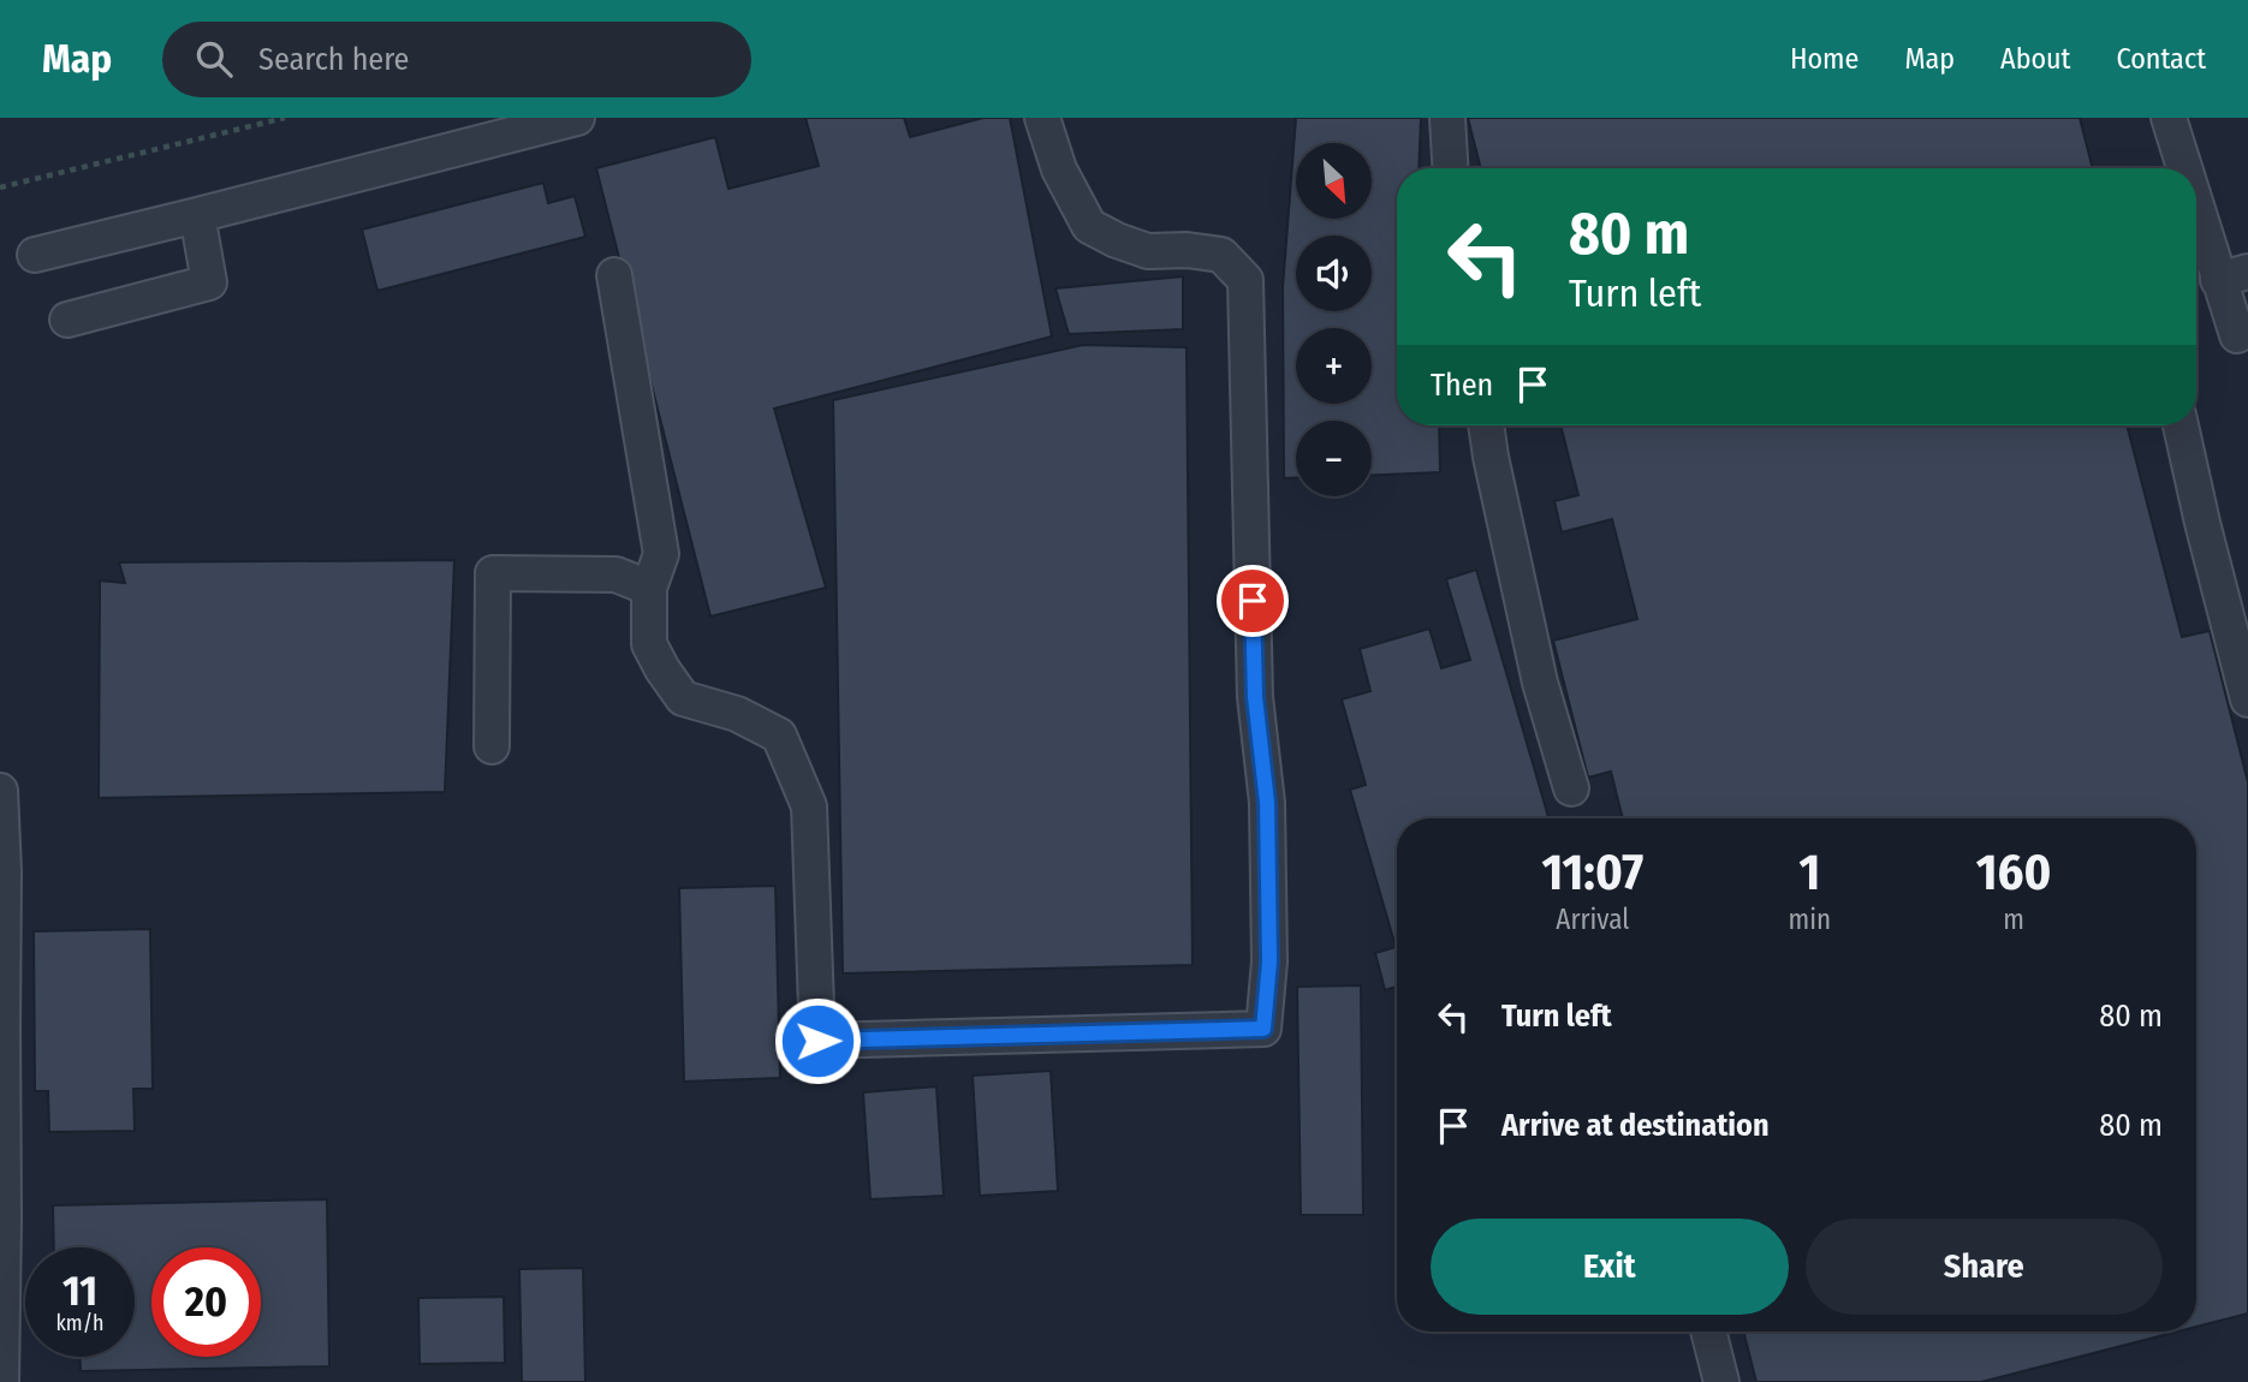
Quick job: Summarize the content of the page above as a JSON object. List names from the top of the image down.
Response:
{
  "north": "bottom right",
  "page": {
    "header": "Map",
    "search": "Search here",
    "nav": [
      "Home",
      "Map",
      "About",
      "Contact"
    ],
    "map_buttons": ["+", "−"],
    "turn": ["80 m", "Turn left"],
    "then": "Then",
    "eta": [
      "11:07",
      "Arrival",
      "1",
      "min",
      "160",
      "m"
    ],
    "list": [
      {
        "name": "Turn left",
        "value": "80 m"
      },
      {
        "name": "Arrive at destination",
        "value": "80 m"
      }
    ],
    "buttons": ["Exit", "Share"],
    "speed": "11 km/h",
    "limit": "20"
  }
}
